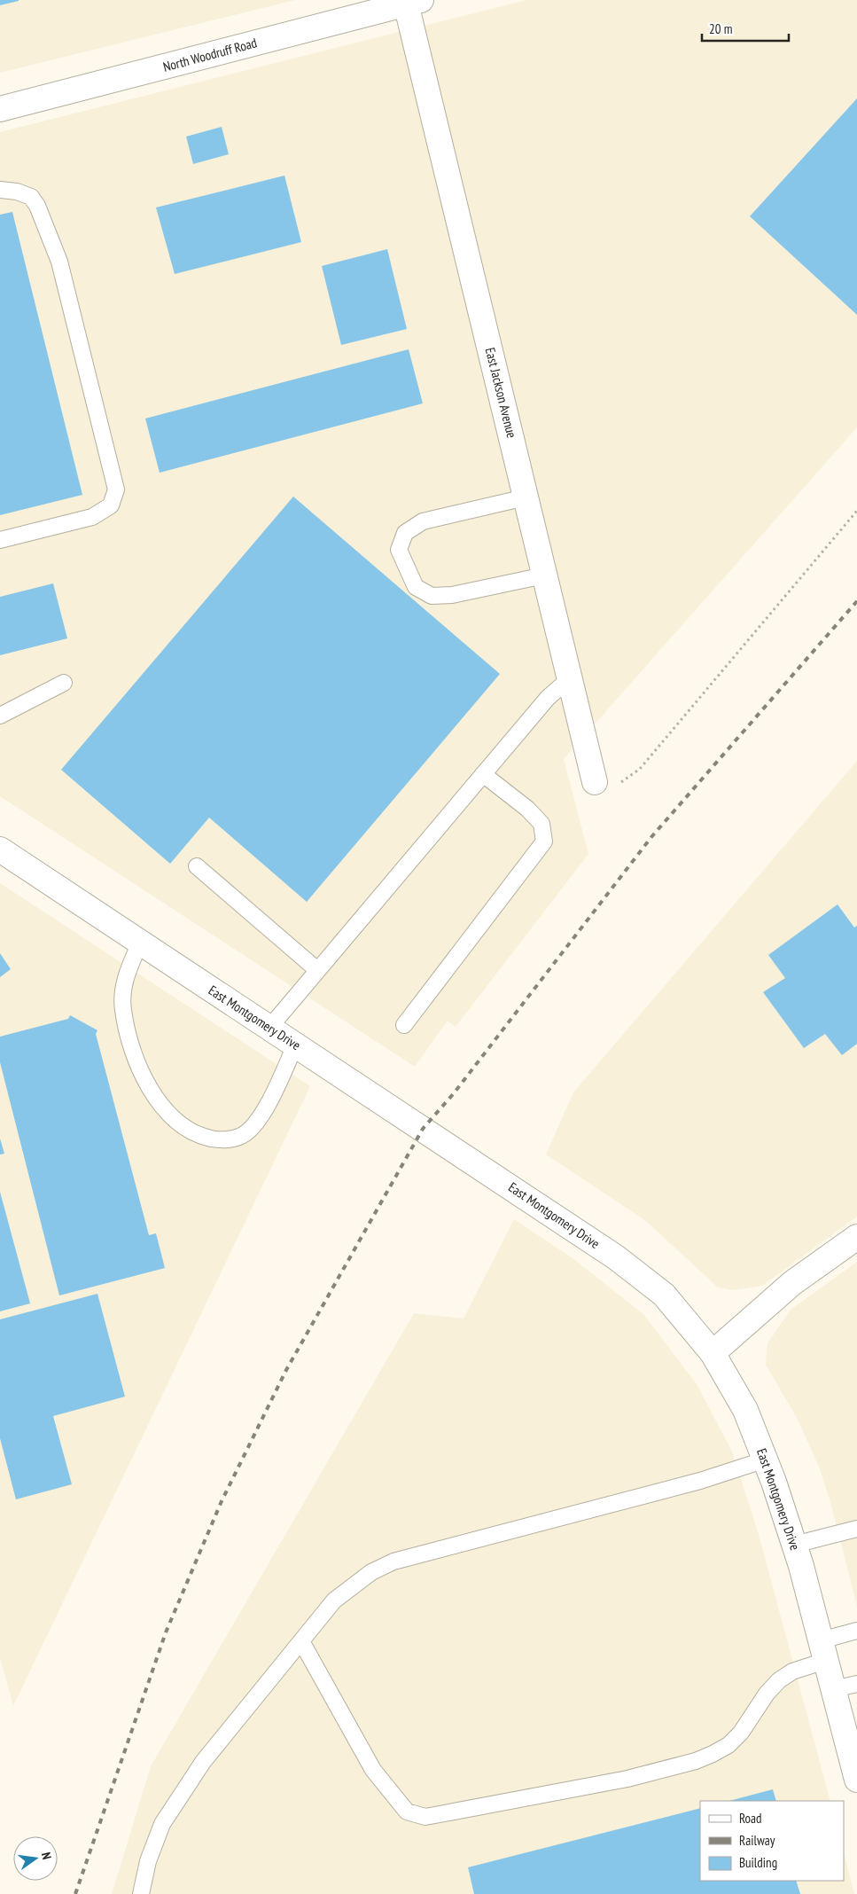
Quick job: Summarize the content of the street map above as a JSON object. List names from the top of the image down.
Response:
{
  "streets": {
    "street": ["North Woodruff Road", "East Jackson Avenue", "East Montgomery Drive"]
  },
  "crossings": [
    ["North Woodruff Road", "East Jackson Avenue"]
  ],
  "legend": ["Road", "Railway", "Building"],
  "scale_bar": "20 m",
  "north": "right"
}
